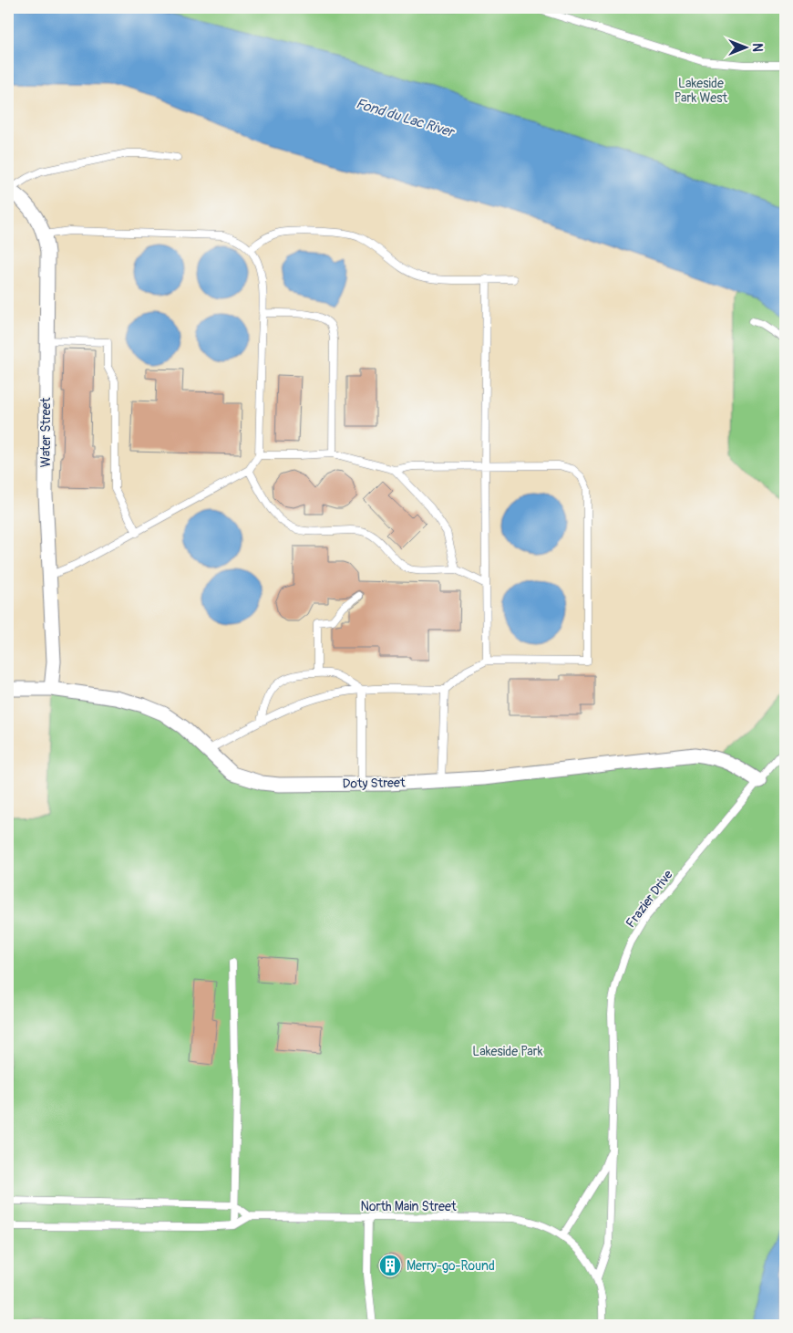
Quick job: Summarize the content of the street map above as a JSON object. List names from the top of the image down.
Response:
{
  "streets": {
    "street": ["Water Street", "Doty Street"],
    "lane": ["Frazier Drive", "North Main Street"]
  },
  "crossings": [
    ["Water Street", "Doty Street"],
    ["Doty Street", "Frazier Drive"],
    ["Frazier Drive", "North Main Street"]
  ],
  "water": ["Fond du Lac River"],
  "parks": ["Lakeside Park West", "Lakeside Park"],
  "places": {
    "building": ["Merry-go-Round"]
  },
  "north": "right"
}
